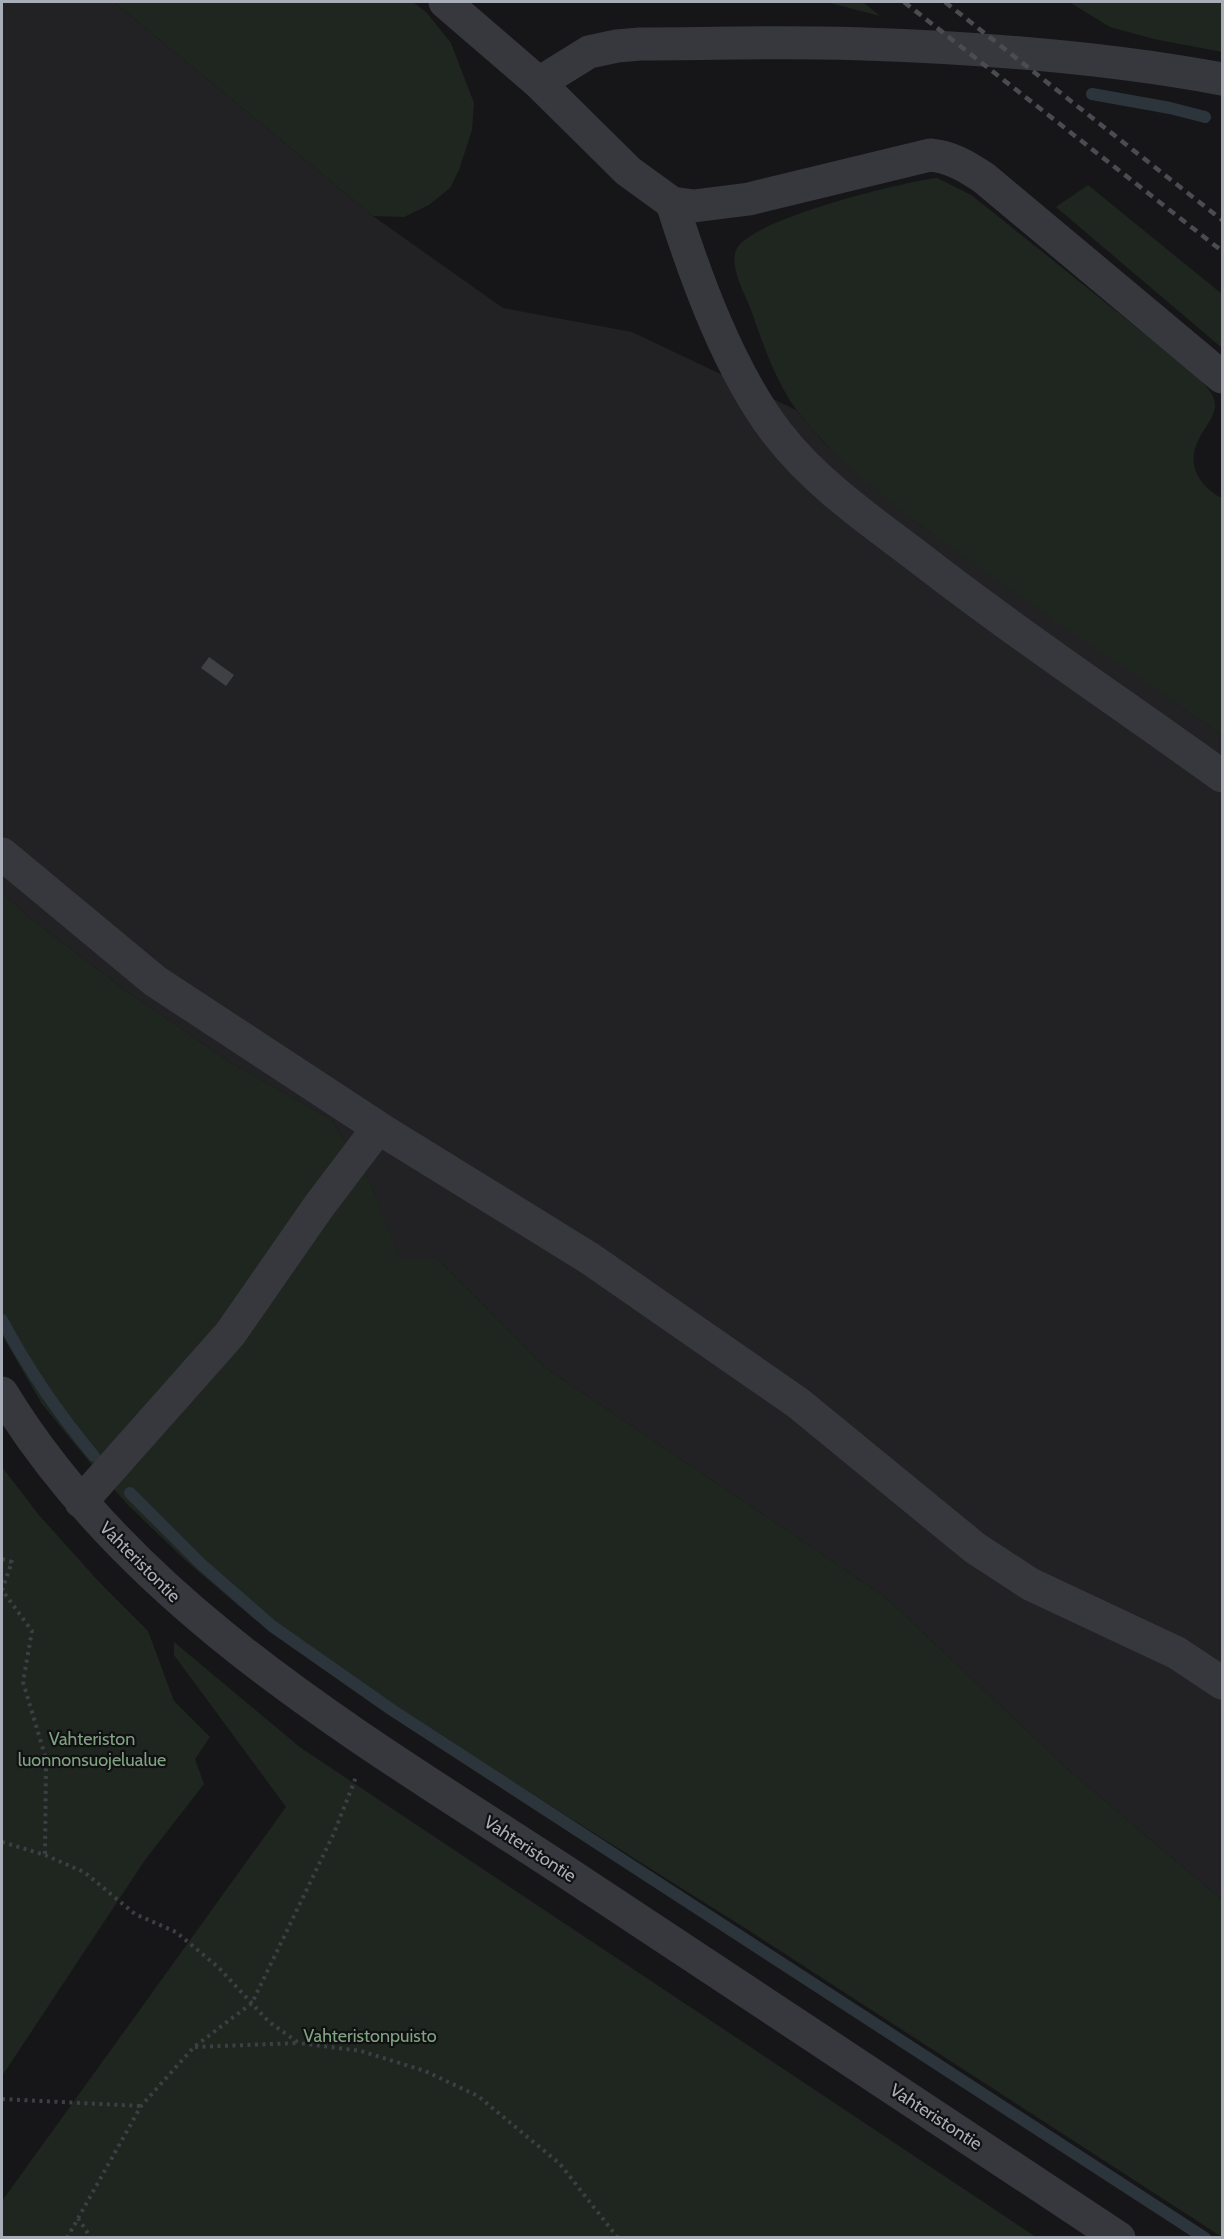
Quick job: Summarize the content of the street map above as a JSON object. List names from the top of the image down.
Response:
{
  "streets": {
    "street": ["Vahteristontie"]
  },
  "parks": ["Vahteriston luonnonsuojelualue", "Vahteristonpuisto"]
}
